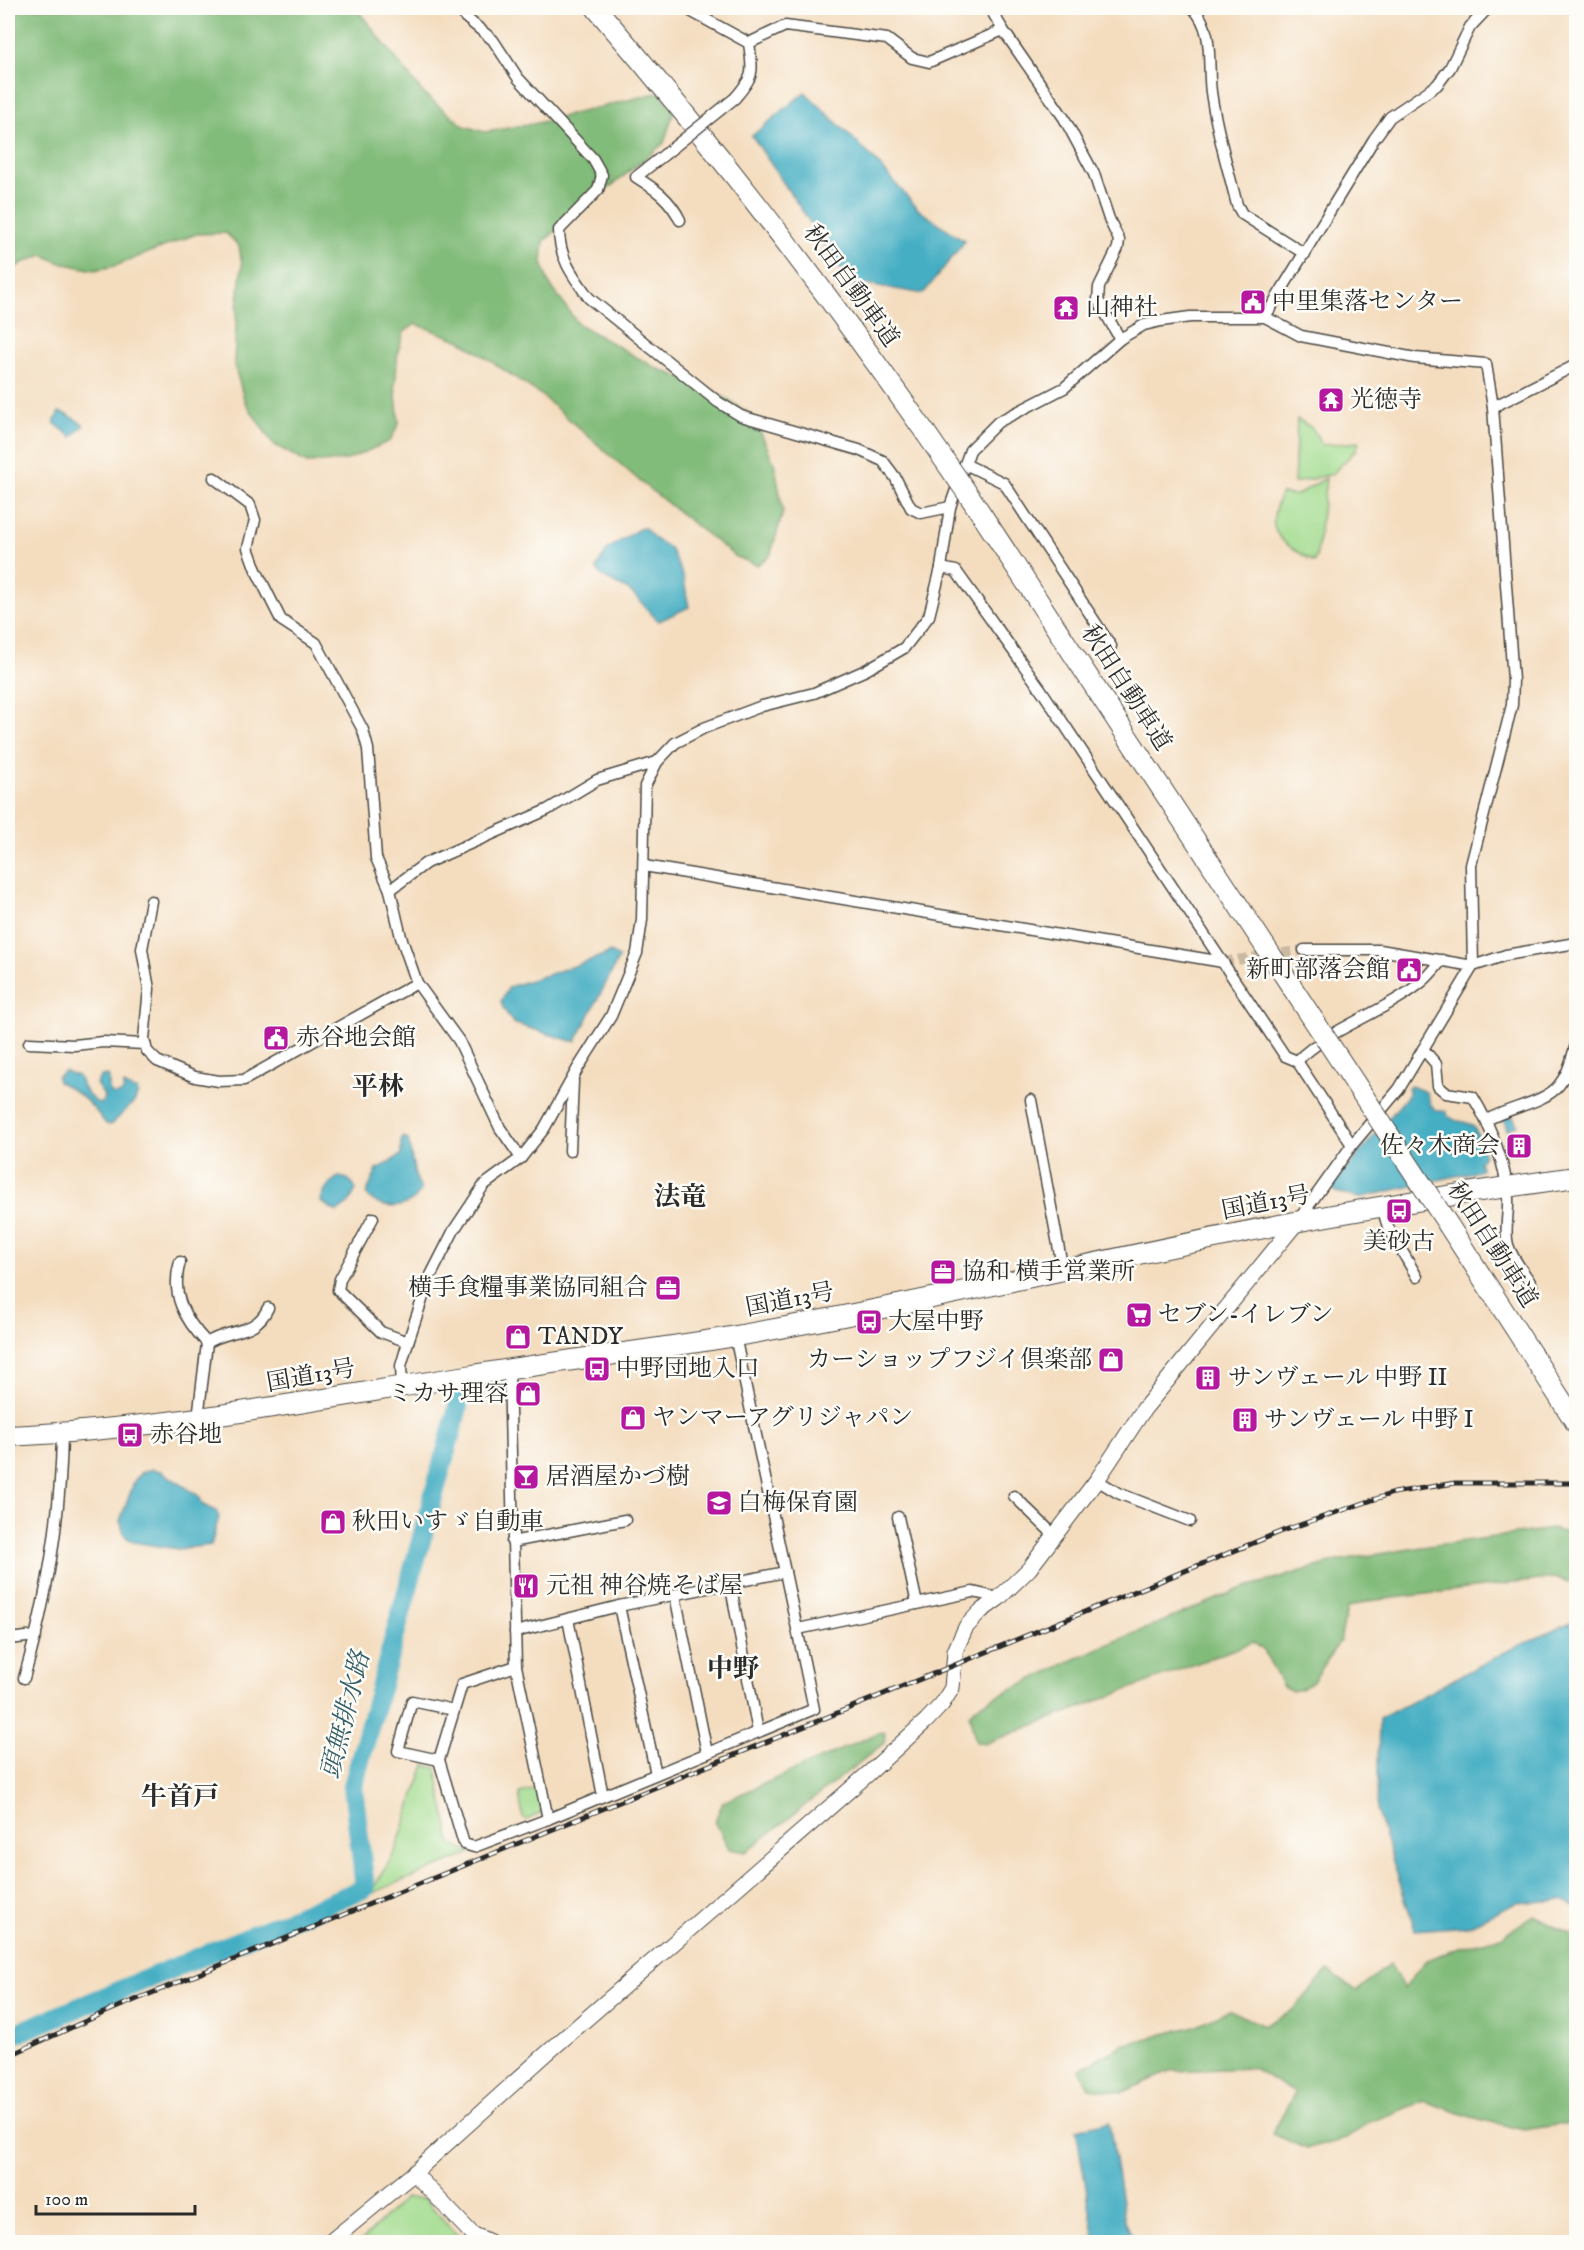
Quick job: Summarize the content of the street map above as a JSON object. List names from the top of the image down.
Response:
{
  "streets": {
    "highway": ["秋田自動車道", "国道13号"]
  },
  "districts": [
    "平林",
    "法竜",
    "中野",
    "牛首戸"
  ],
  "water": ["頭無排水路"],
  "places": {
    "public building": ["中里集落センター", "新町部落会館", "赤谷地会館"],
    "temple": ["山神社", "光徳寺"],
    "building": ["佐々木商会", "サンヴェール 中野 II", "サンヴェール 中野 I"],
    "bus stop": [
      "美砂古",
      "大屋中野",
      "中野団地入口",
      "赤谷地"
    ],
    "office": ["協和 横手営業所", "横手食糧事業協同組合"],
    "supermarket": ["セブン-イレブン"],
    "shop": [
      "TANDY",
      "カーショップフジイ倶楽部",
      "ミカサ理容",
      "ヤンマーアグリジャパン",
      "秋田いすゞ自動車"
    ],
    "bar": ["居酒屋かづ樹"],
    "school or university": ["白梅保育園"],
    "restaurant": ["元祖 神谷焼そば屋"]
  },
  "scale_bar": "100 m"
}
